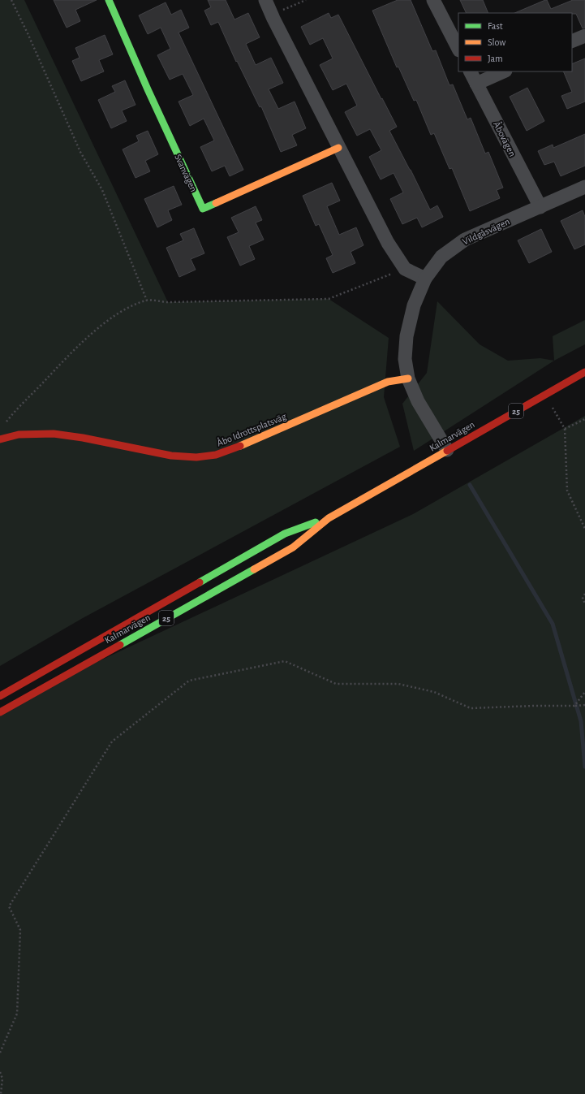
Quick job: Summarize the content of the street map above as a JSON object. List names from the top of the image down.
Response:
{
  "streets": {
    "main road": [
      "Svanvägen",
      "25",
      "Åbo Idrottsplatsväg",
      "Kalmarvägen"
    ],
    "street": ["Åbovägen", "Vildgåsvägen"]
  },
  "crossings": [
    ["Åbovägen", "Vildgåsvägen"],
    ["Vildgåsvägen", "Åbo Idrottsplatsväg"],
    ["Vildgåsvägen", "Kalmarvägen"]
  ],
  "legend": ["Fast", "Slow", "Jam"]
}
